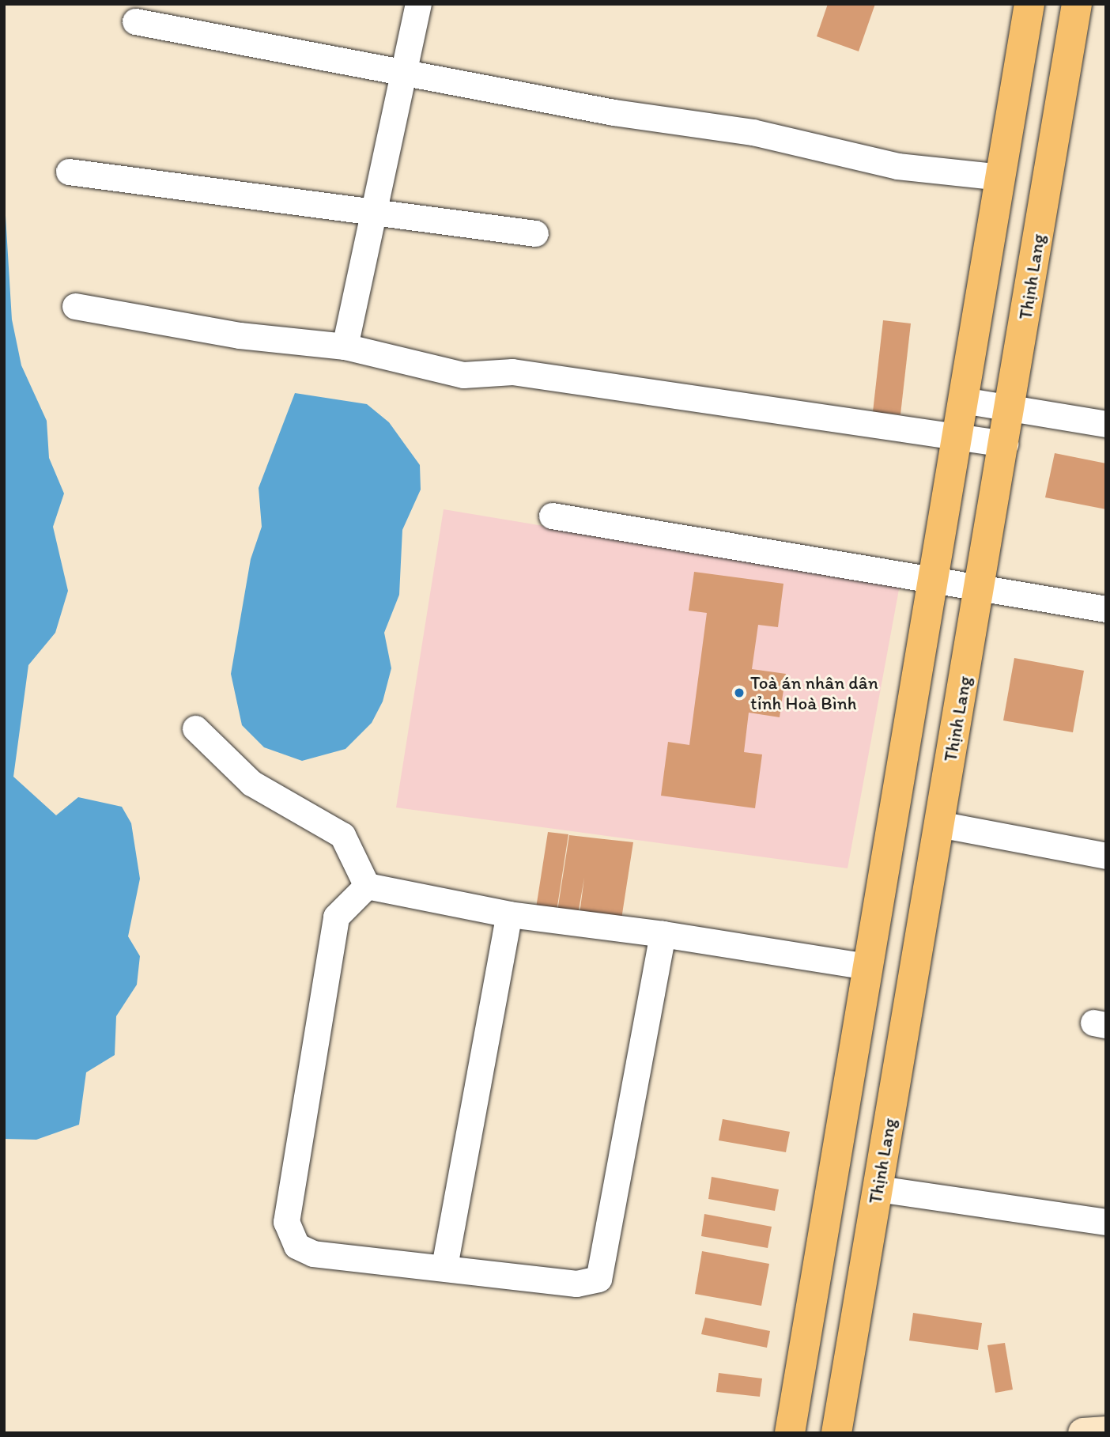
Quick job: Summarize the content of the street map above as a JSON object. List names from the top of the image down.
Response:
{
  "streets": {
    "main road": ["Thịnh Lang"]
  },
  "places": ["Toà án nhân dân tỉnh Hoà Bình"]
}
